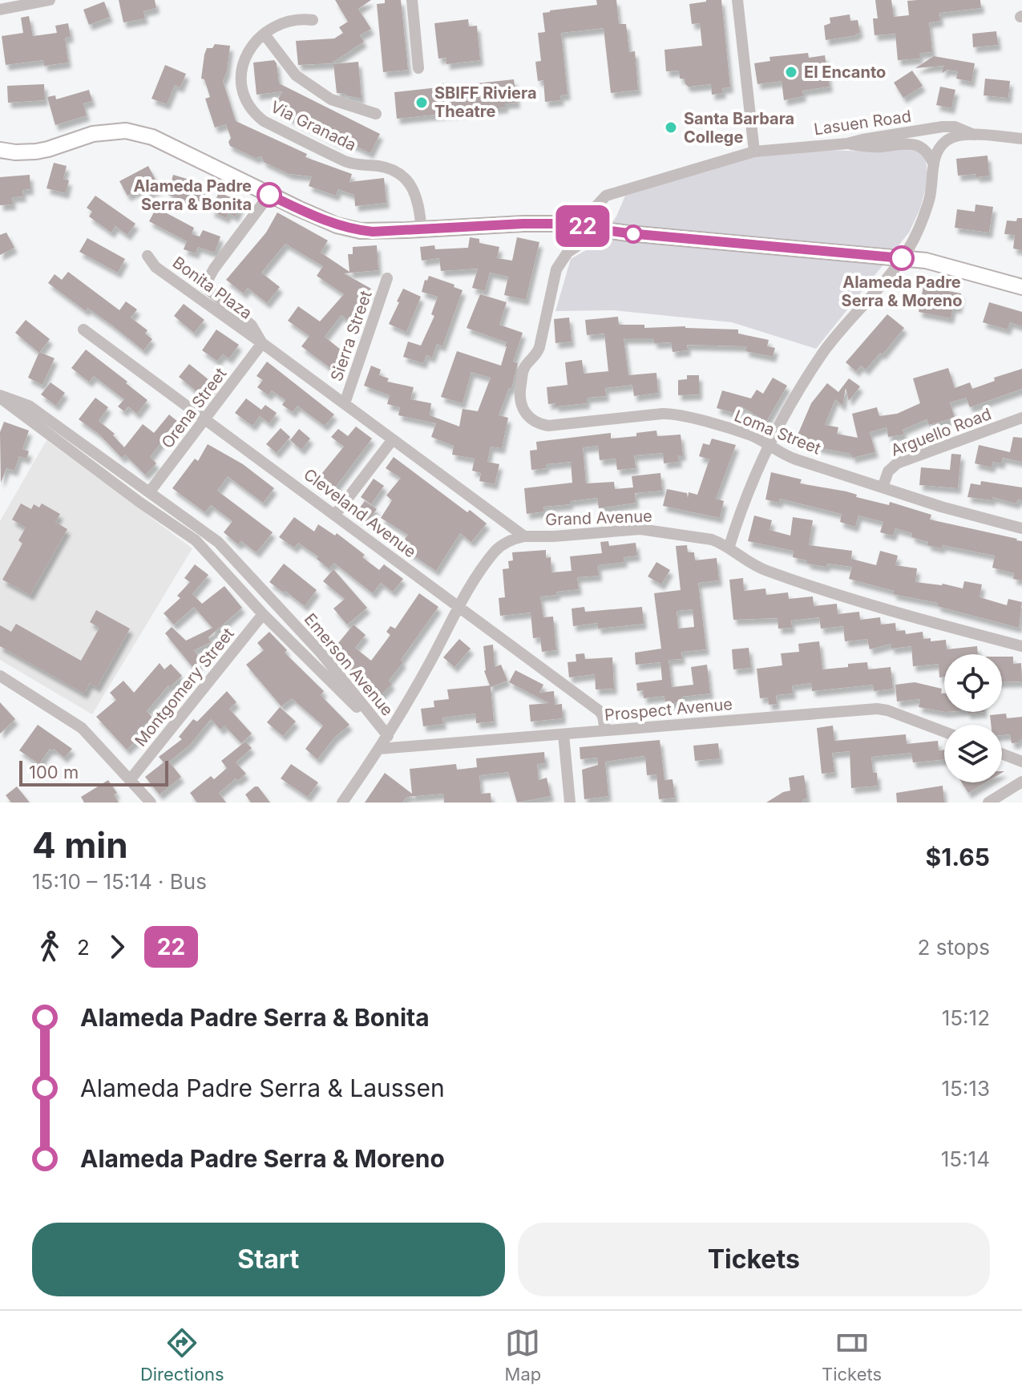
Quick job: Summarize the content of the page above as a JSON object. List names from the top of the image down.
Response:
{
  "streets": {
    "street": [
      "Lasuen Road",
      "Via Granada",
      "Bonita Plaza",
      "Sierra Street",
      "Orena Street",
      "Loma Street",
      "Arguello Road",
      "Cleveland Avenue",
      "Grand Avenue",
      "Emerson Avenue",
      "Montgomery Street",
      "Prospect Avenue"
    ]
  },
  "crossings": [
    ["Lasuen Road", "Loma Street"],
    ["Bonita Plaza", "Orena Street"],
    ["Bonita Plaza", "Grand Avenue"],
    ["Sierra Street", "Grand Avenue"],
    ["Orena Street", "Cleveland Avenue"],
    ["Orena Street", "Grand Avenue"],
    ["Orena Street", "Emerson Avenue"],
    ["Loma Street", "Arguello Road"],
    ["Cleveland Avenue", "Prospect Avenue"],
    ["Emerson Avenue", "Montgomery Street"]
  ],
  "places": [
    "El Encanto",
    "SBIFF Riviera Theatre",
    "Santa Barbara College",
    "Alameda Padre Serra & Bonita",
    "Alameda Padre Serra & Moreno"
  ],
  "lines": ["bus line 22"],
  "scale_bar": "100 m",
  "page": {
    "on_map": "22",
    "scale": "100 m",
    "heading": ["4 min", "15:10 – 15:14 · Bus", "$1.65"],
    "legs": ["2", "22", "2 stops"],
    "list": [
      {
        "name": "Alameda Padre Serra & Bonita",
        "value": "15:12"
      },
      {
        "name": "Alameda Padre Serra & Laussen",
        "value": "15:13"
      },
      {
        "name": "Alameda Padre Serra & Moreno",
        "value": "15:14"
      }
    ],
    "buttons": ["Start", "Tickets"],
    "tabs": ["Directions", "Map", "Tickets"]
  }
}
